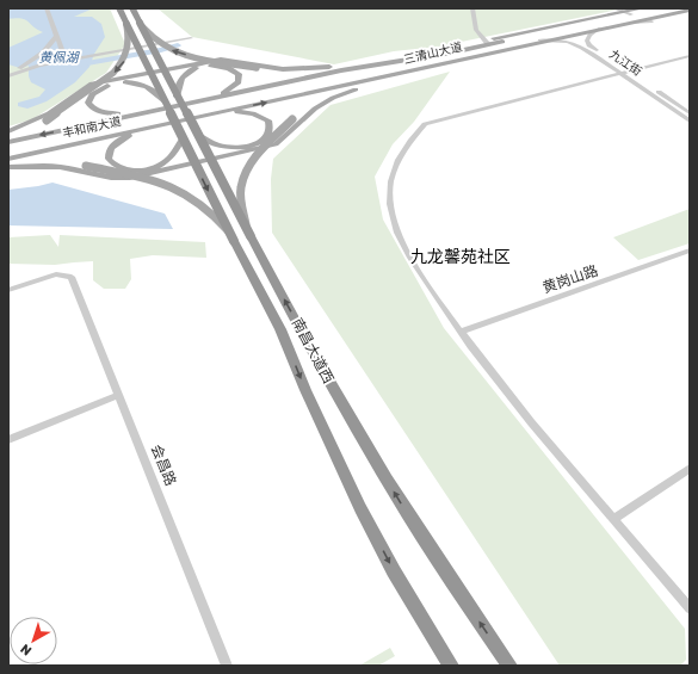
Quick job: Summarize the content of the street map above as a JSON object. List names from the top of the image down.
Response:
{
  "streets": {
    "highway": ["南昌大道西"],
    "main road": ["三清山大道", "丰和南大道"],
    "street": ["九江街", "黄岗山路", "会昌路"]
  },
  "crossings": [
    ["三清山大道", "九江街"],
    ["三清山大道", "丰和南大道"]
  ],
  "districts": ["九龙馨苑社区"],
  "water": ["黄佩湖"],
  "north": "bottom left"
}
